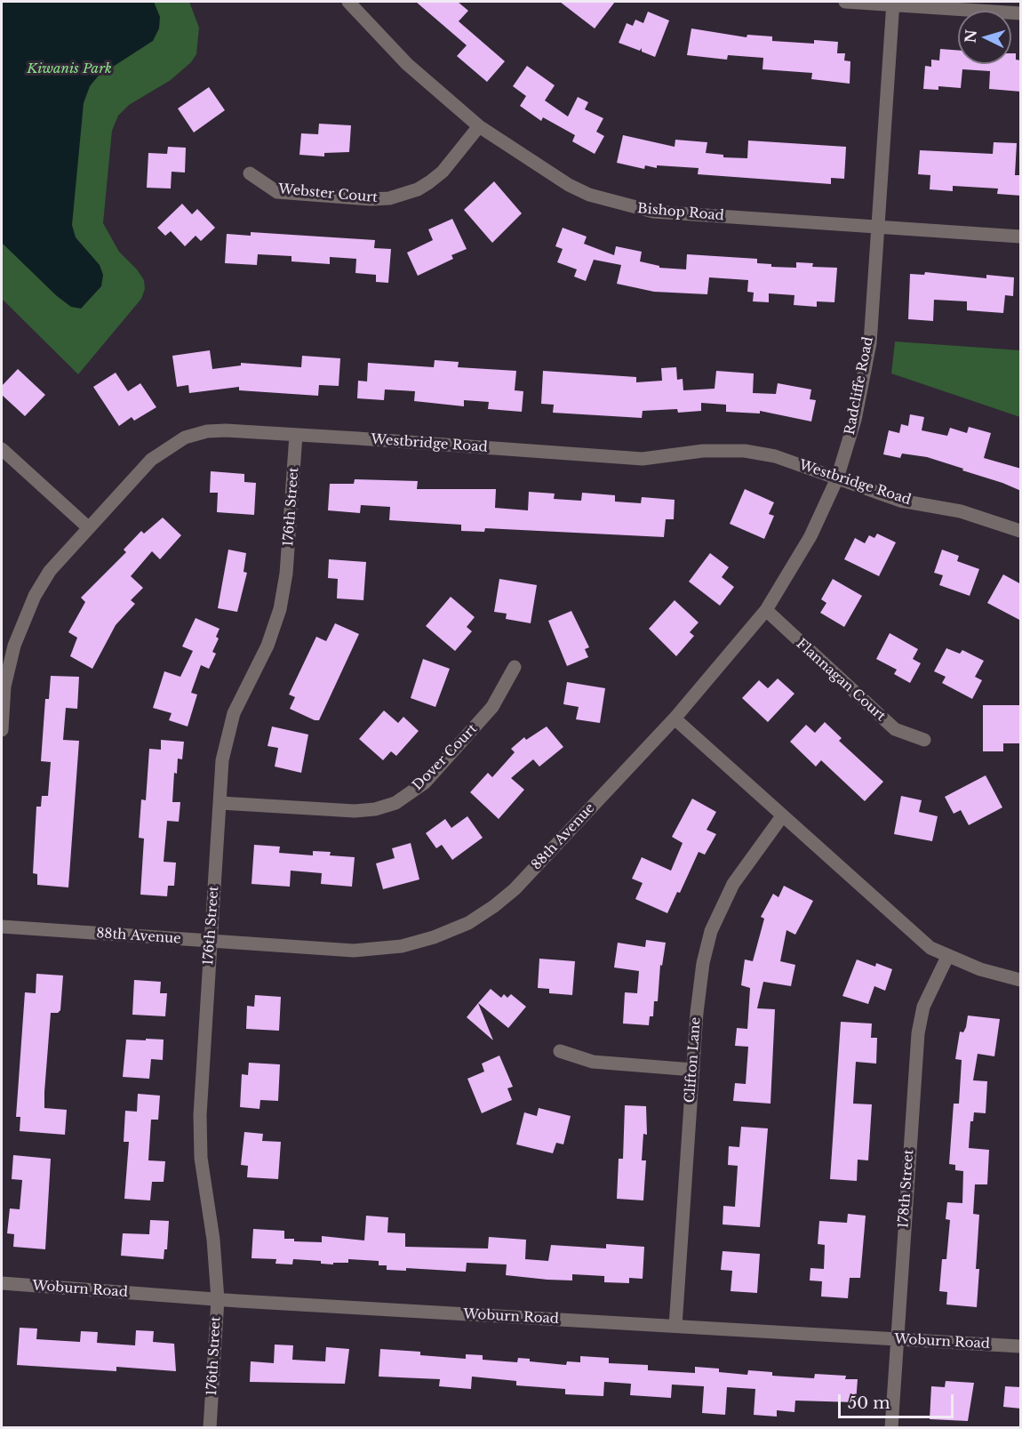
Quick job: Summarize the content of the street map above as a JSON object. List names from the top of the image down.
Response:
{
  "streets": {
    "street": [
      "Webster Court",
      "Bishop Road",
      "Radcliffe Road",
      "Westbridge Road",
      "176th Street",
      "Flannagan Court",
      "Dover Court",
      "88th Avenue",
      "Clifton Lane",
      "178th Street",
      "Woburn Road"
    ]
  },
  "crossings": [
    ["Webster Court", "Bishop Road"],
    ["Bishop Road", "Radcliffe Road"],
    ["Radcliffe Road", "Westbridge Road"],
    ["Radcliffe Road", "Flannagan Court"],
    ["Radcliffe Road", "88th Avenue"],
    ["Westbridge Road", "176th Street"],
    ["176th Street", "Dover Court"],
    ["176th Street", "88th Avenue"],
    ["176th Street", "Woburn Road"],
    ["Clifton Lane", "Woburn Road"],
    ["178th Street", "Woburn Road"]
  ],
  "parks": ["Kiwanis Park"],
  "scale_bar": "50 m",
  "north": "left"
}
